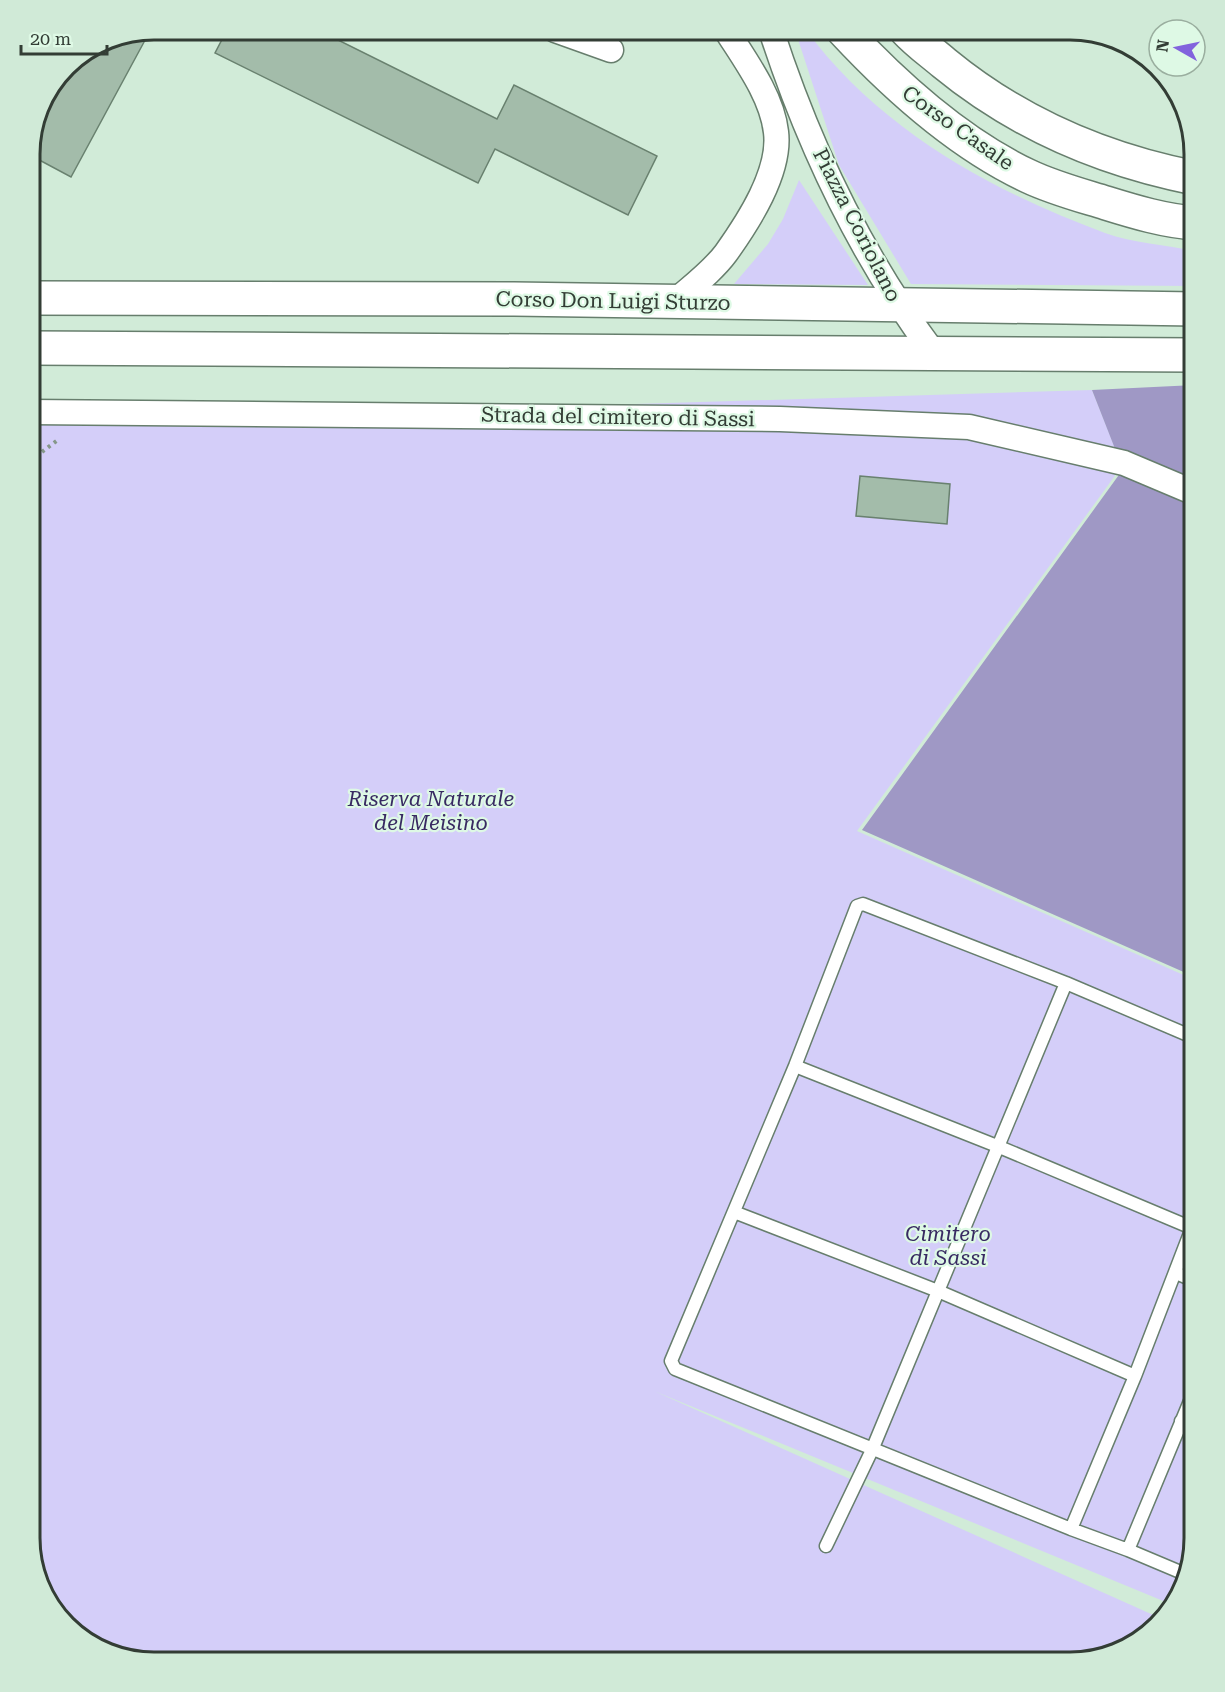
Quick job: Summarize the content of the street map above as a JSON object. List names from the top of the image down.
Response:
{
  "streets": {
    "main road": ["Corso Casale", "Corso Don Luigi Sturzo"],
    "street": ["Piazza Coriolano", "Strada del cimitero di Sassi"]
  },
  "crossings": [
    ["Piazza Coriolano", "Corso Don Luigi Sturzo"]
  ],
  "parks": ["Riserva Naturale del Meisino", "Cimitero di Sassi"],
  "scale_bar": "20 m",
  "north": "left"
}
